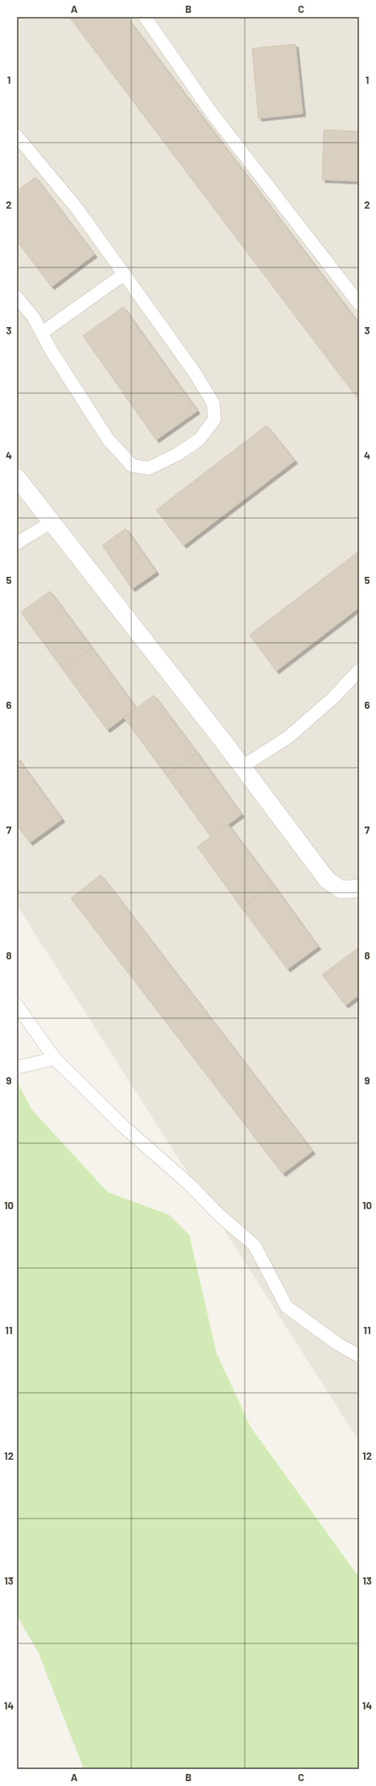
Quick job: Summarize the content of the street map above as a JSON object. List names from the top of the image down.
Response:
{
  "grid": {
    "columns": ["A", "B", "C"],
    "rows": [
      "1",
      "2",
      "3",
      "4",
      "5",
      "6",
      "7",
      "8",
      "9",
      "10",
      "11",
      "12",
      "13",
      "14"
    ]
  }
}
